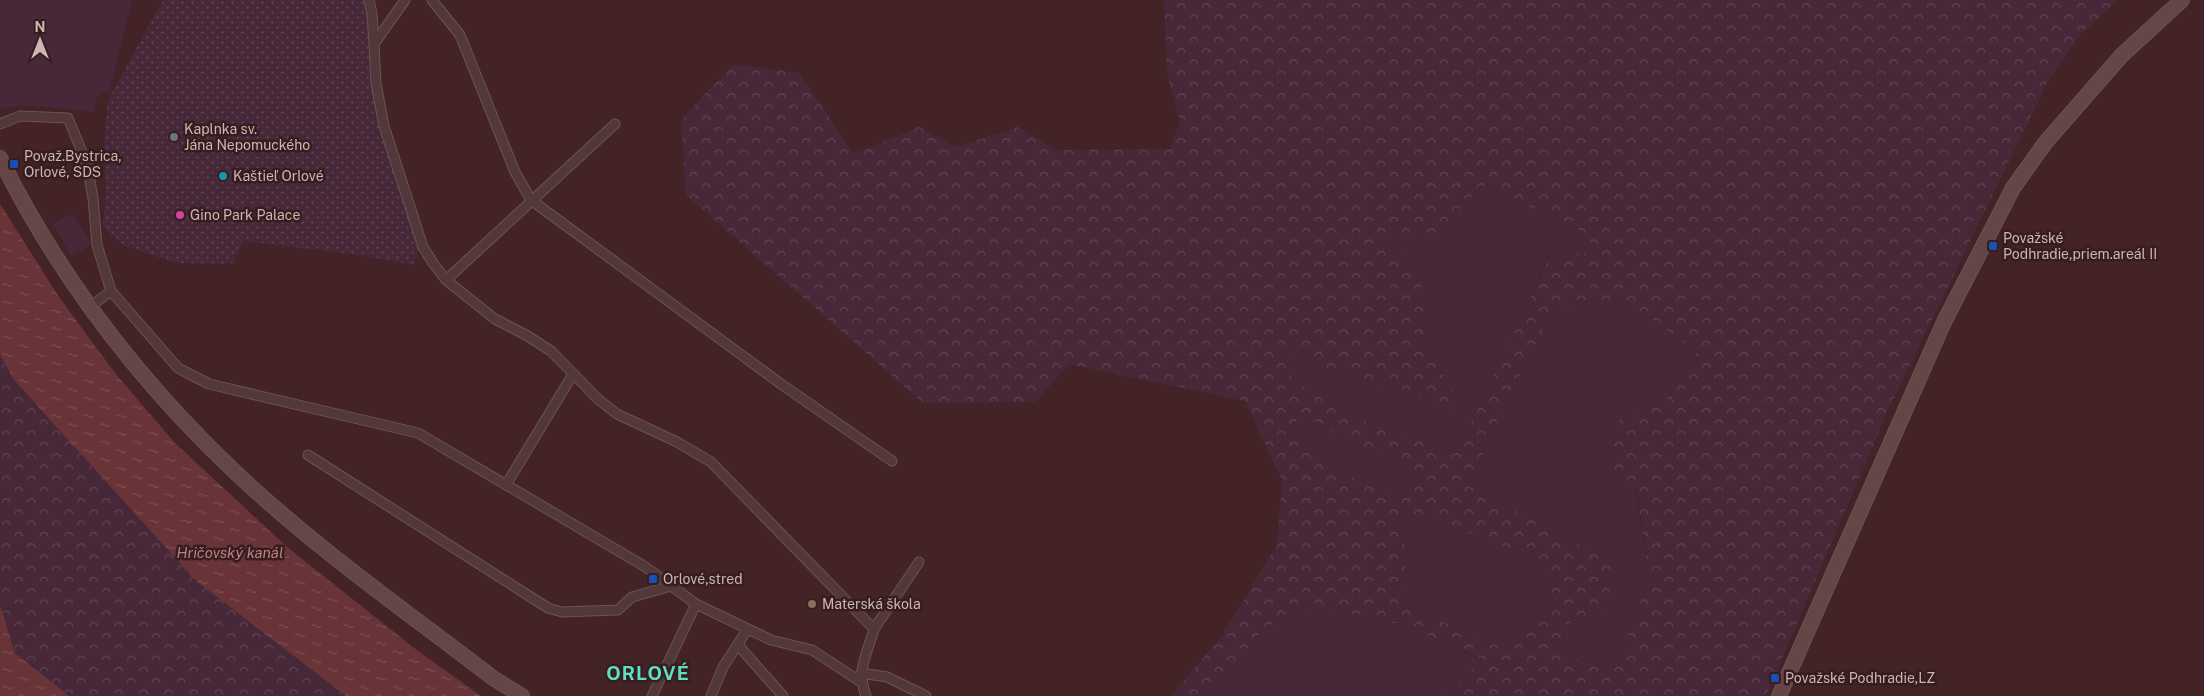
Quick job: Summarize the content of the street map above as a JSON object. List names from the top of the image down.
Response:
{
  "districts": ["ORLOVÉ"],
  "water": ["Hričovský kanál"],
  "places": {
    "other": [
      "Kaplnka sv. Jána Nepomuckého",
      "Kaštieľ Orlové",
      "Gino Park Palace",
      "Materská škola"
    ],
    "transit": [
      "Považ.Bystrica, Orlové, SDS",
      "Považské Podhradie,priem.areál II",
      "Orlové,stred",
      "Považské Podhradie,LZ"
    ]
  },
  "north": "top"
}
